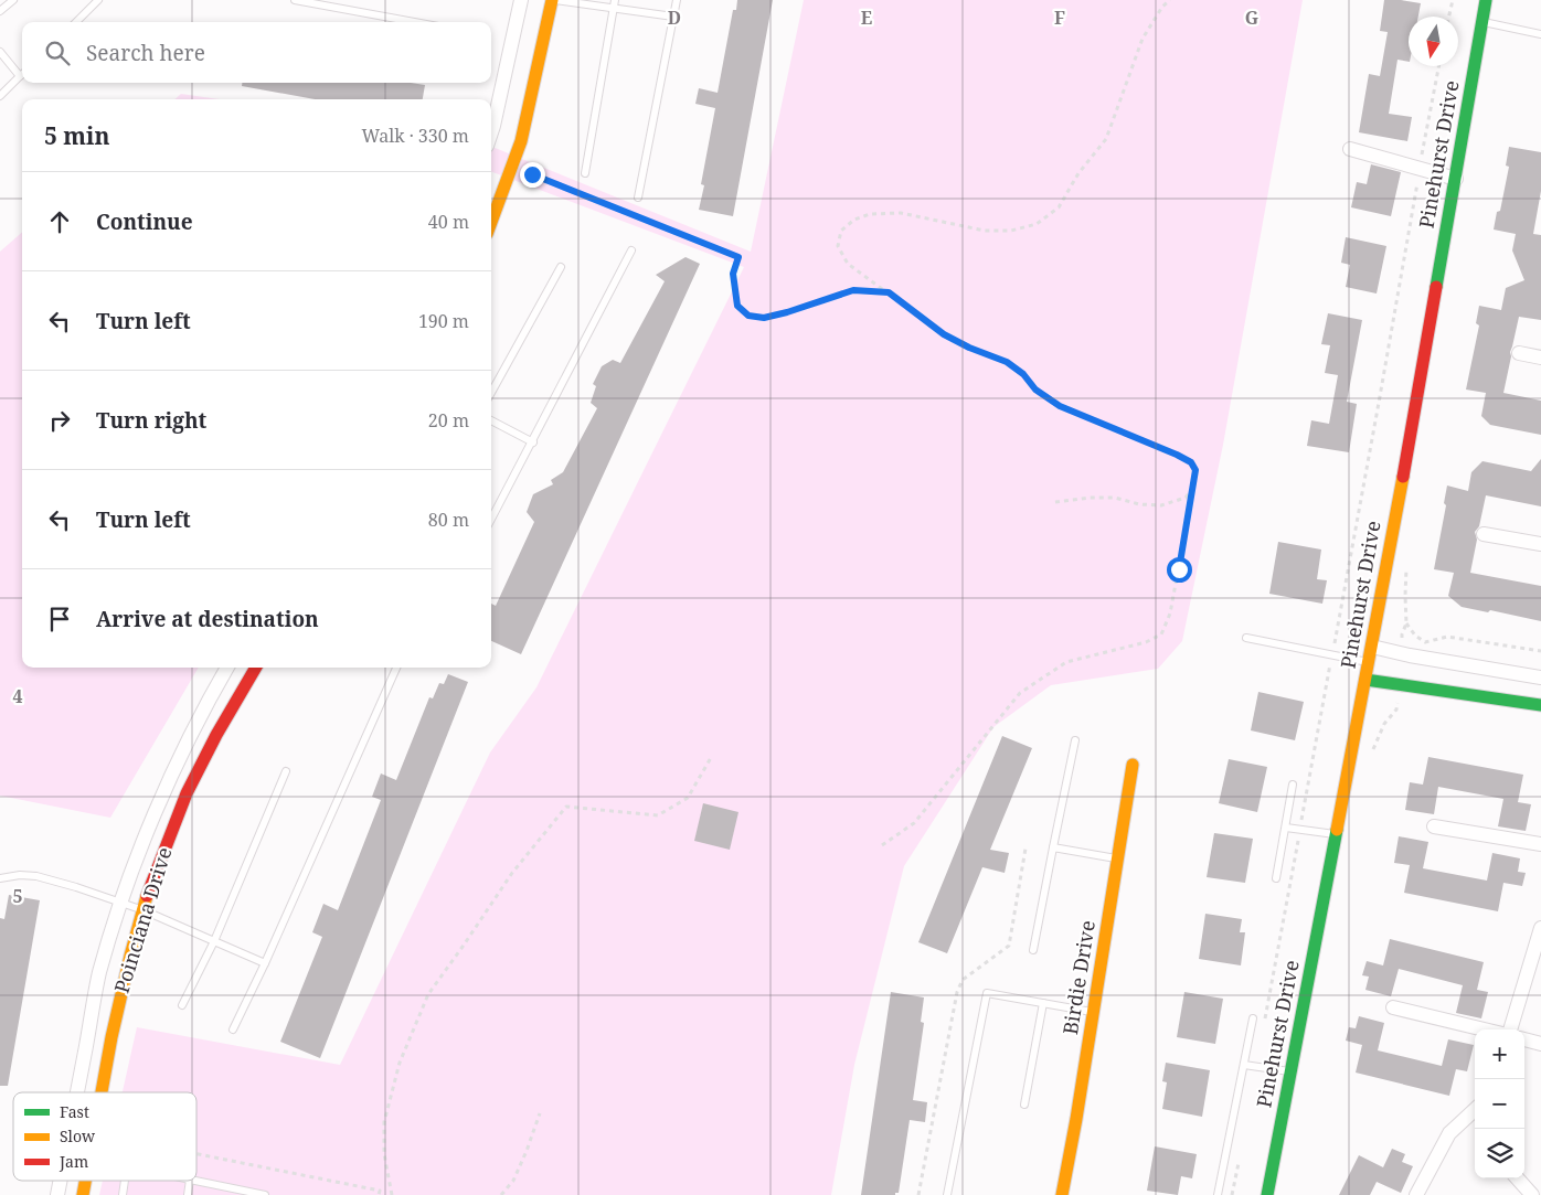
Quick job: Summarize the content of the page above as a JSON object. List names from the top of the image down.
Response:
{
  "streets": {
    "street": ["Pinehurst Drive", "Poinciana Drive", "Birdie Drive"]
  },
  "legend": ["Fast", "Slow", "Jam"],
  "north": "bottom",
  "page": {
    "search": "Search here",
    "heading": ["5 min", "Walk · 330 m"],
    "list": [
      ["Continue", "40 m"],
      ["Turn left", "190 m"],
      ["Turn right", "20 m"],
      ["Turn left", "80 m"],
      "Arrive at destination"
    ],
    "map_buttons": ["+", "−"]
  },
  "grid": {
    "columns": [
      "D",
      "E",
      "F",
      "G"
    ],
    "rows": ["4", "5"]
  }
}
